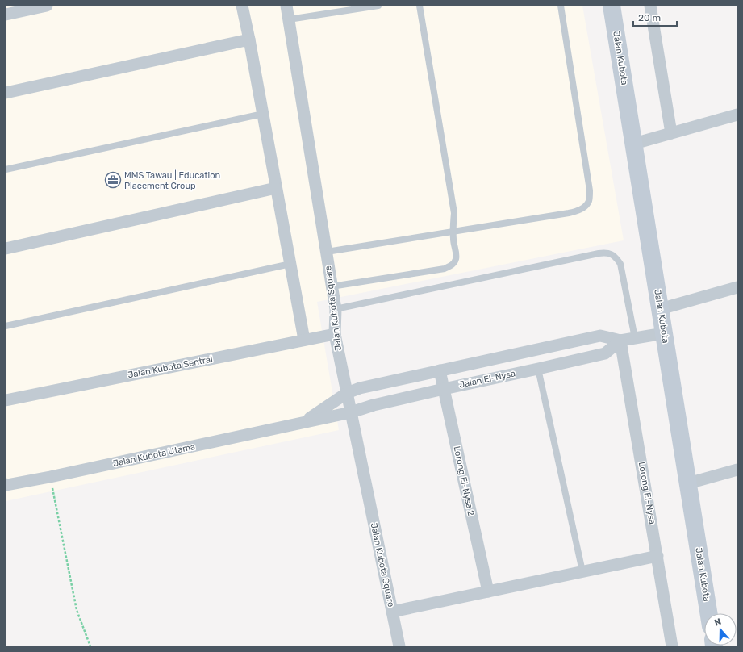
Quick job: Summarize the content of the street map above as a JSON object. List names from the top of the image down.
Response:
{
  "streets": {
    "street": [
      "Jalan Kubota",
      "Jalan Kubota Square",
      "Jalan Kubota Sentral",
      "Jalan El-Nysa",
      "Jalan Kubota Utama",
      "Lorong El-Nysa 2",
      "Lorong El-Nysa"
    ]
  },
  "crossings": [
    ["Jalan Kubota", "Jalan El-Nysa"],
    ["Jalan Kubota Square", "Jalan Kubota Sentral"],
    ["Jalan Kubota Square", "Jalan El-Nysa"],
    ["Jalan Kubota Square", "Jalan Kubota Utama"],
    ["Jalan El-Nysa", "Jalan Kubota Utama"],
    ["Jalan El-Nysa", "Lorong El-Nysa 2"],
    ["Jalan El-Nysa", "Lorong El-Nysa"]
  ],
  "places": {
    "office": ["MMS Tawau | Education Placement Group"]
  },
  "scale_bar": "20 m",
  "north": "top"
}
